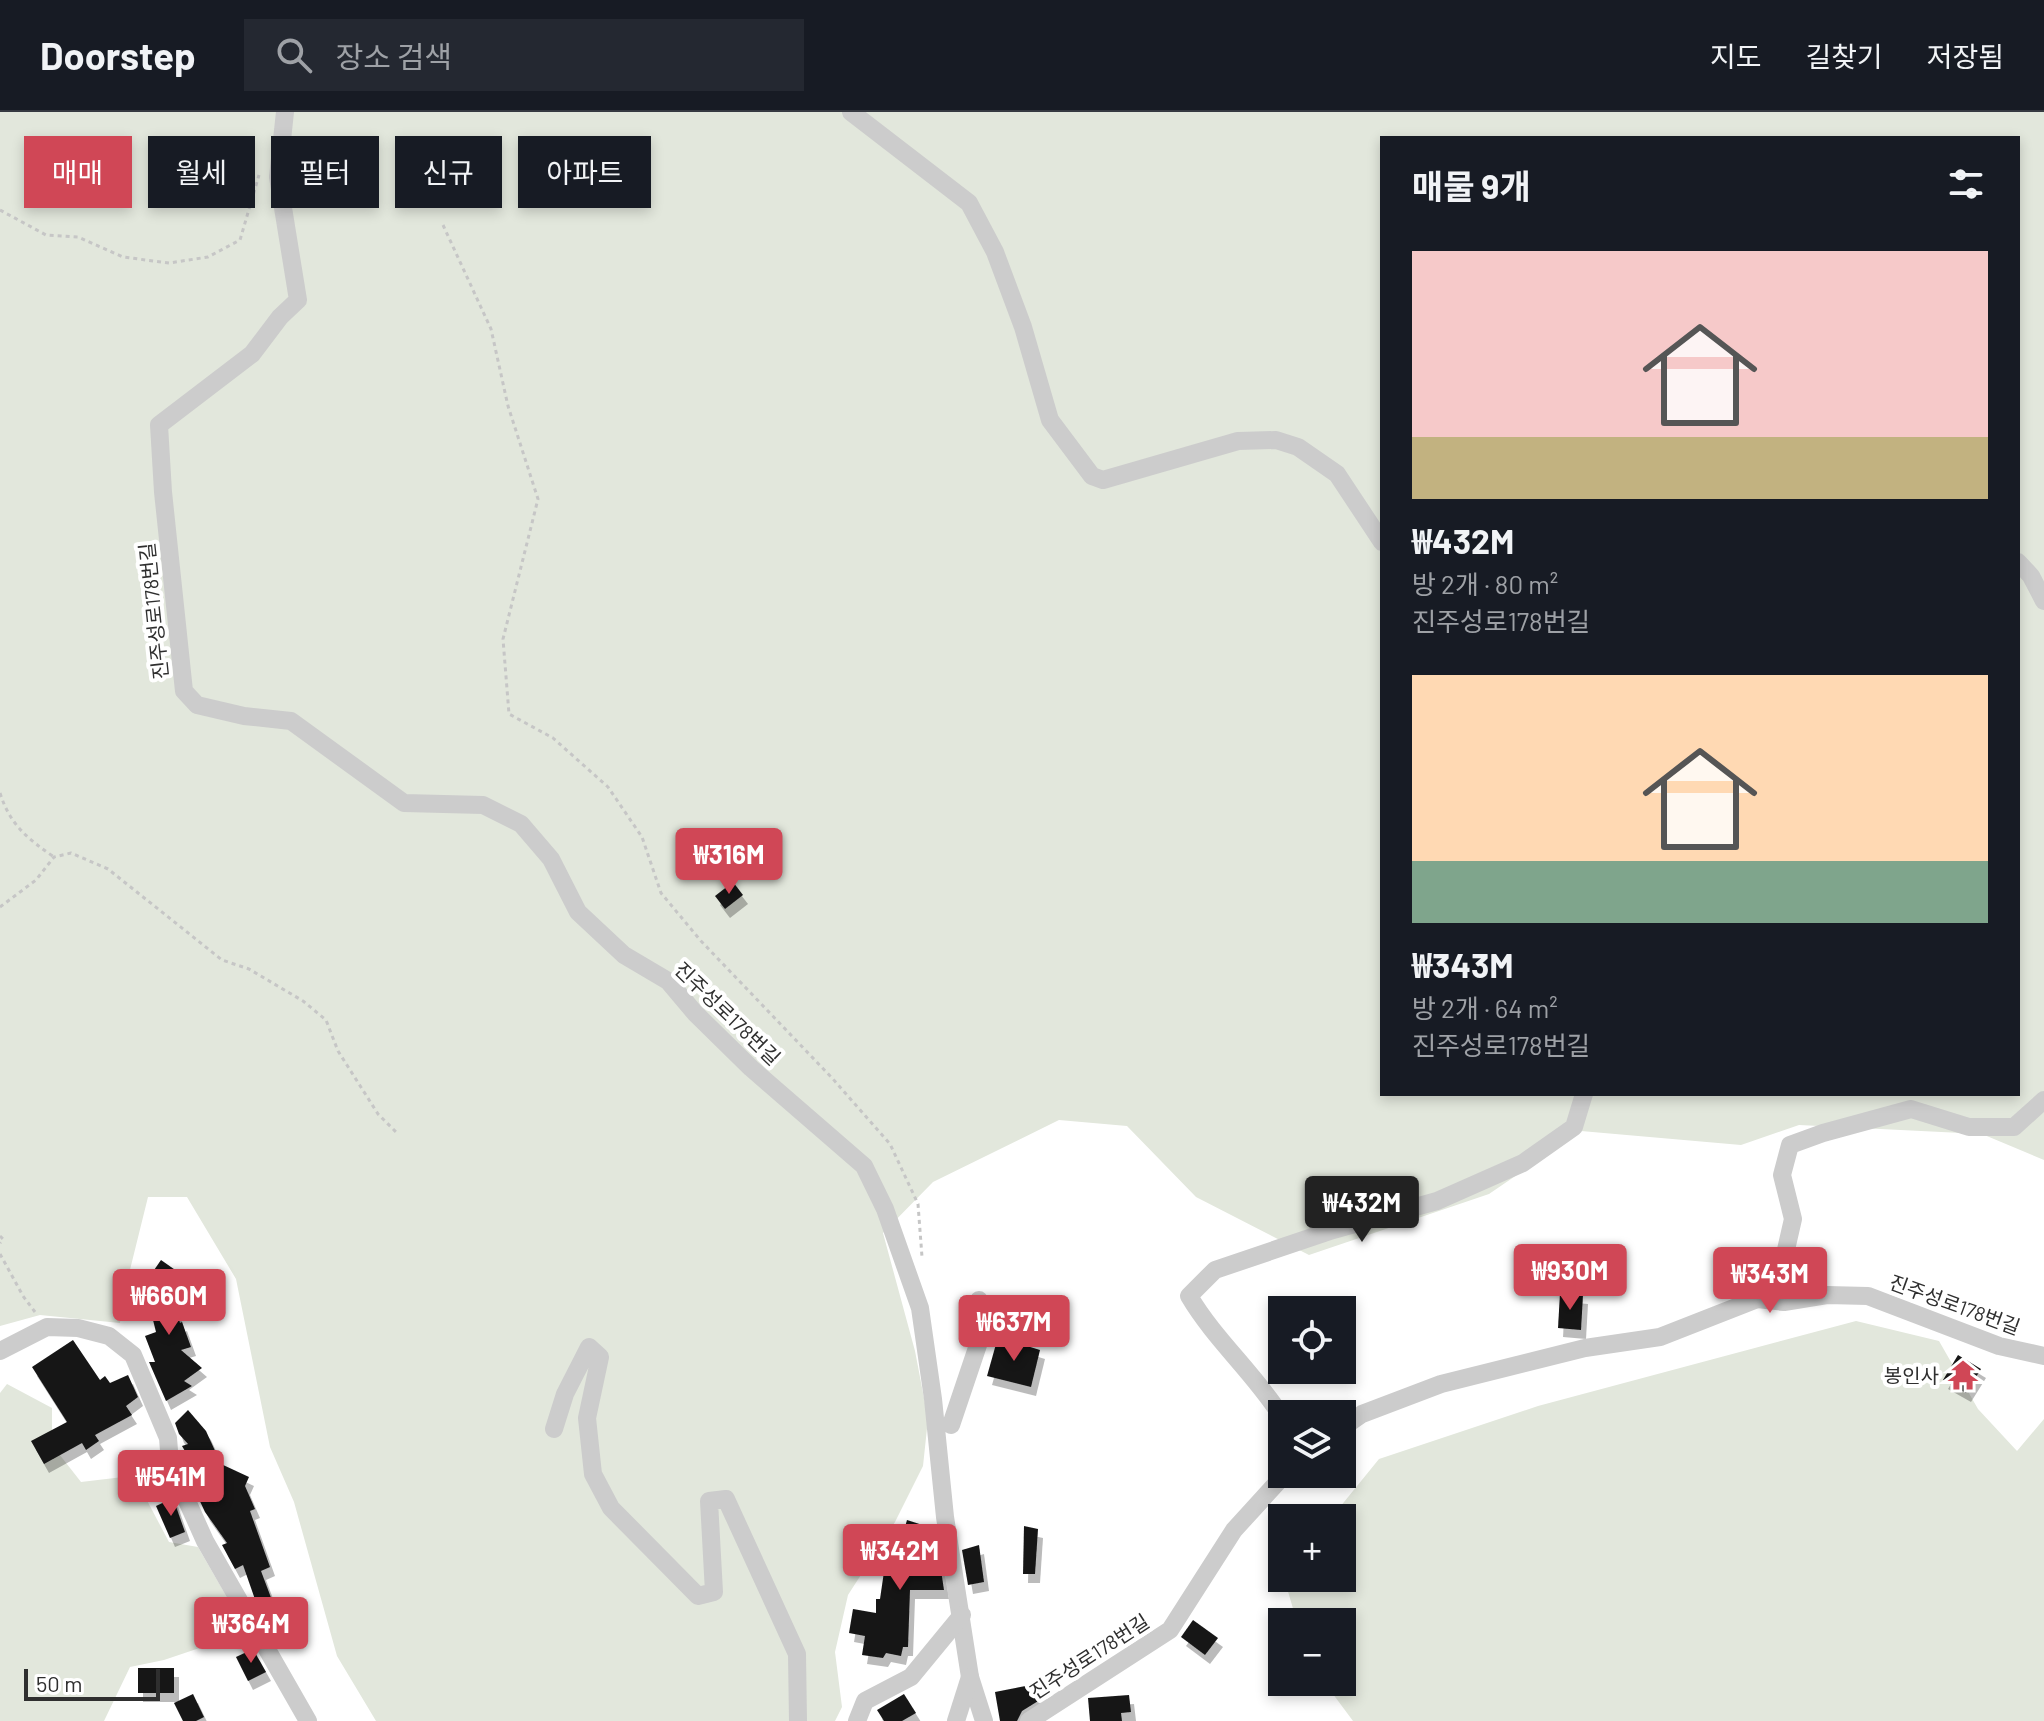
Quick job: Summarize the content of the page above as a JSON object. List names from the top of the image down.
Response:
{
  "streets": {
    "street": ["진주성로178번길"]
  },
  "places": {
    "temple": ["봉인사"]
  },
  "scale_bar": "50 m",
  "page": {
    "header": "Doorstep",
    "search": "장소 검색",
    "nav": ["지도", "길찾기", "저장됨"],
    "chip": [
      "매매",
      "월세",
      "필터",
      "신규",
      "아파트"
    ],
    "heading": "매물 9개",
    "list": [
      {
        "name": "₩432M",
        "note": "방 2개 · 80 m² · 진주성로178번길"
      },
      {
        "name": "₩343M",
        "note": "방 2개 · 64 m² · 진주성로178번길"
      }
    ],
    "price": [
      "₩316M",
      "₩432M",
      "₩930M",
      "₩343M",
      "₩660M",
      "₩637M",
      "₩541M",
      "₩342M",
      "₩364M"
    ],
    "map_buttons": ["+", "−"],
    "scale": "50 m"
  }
}
